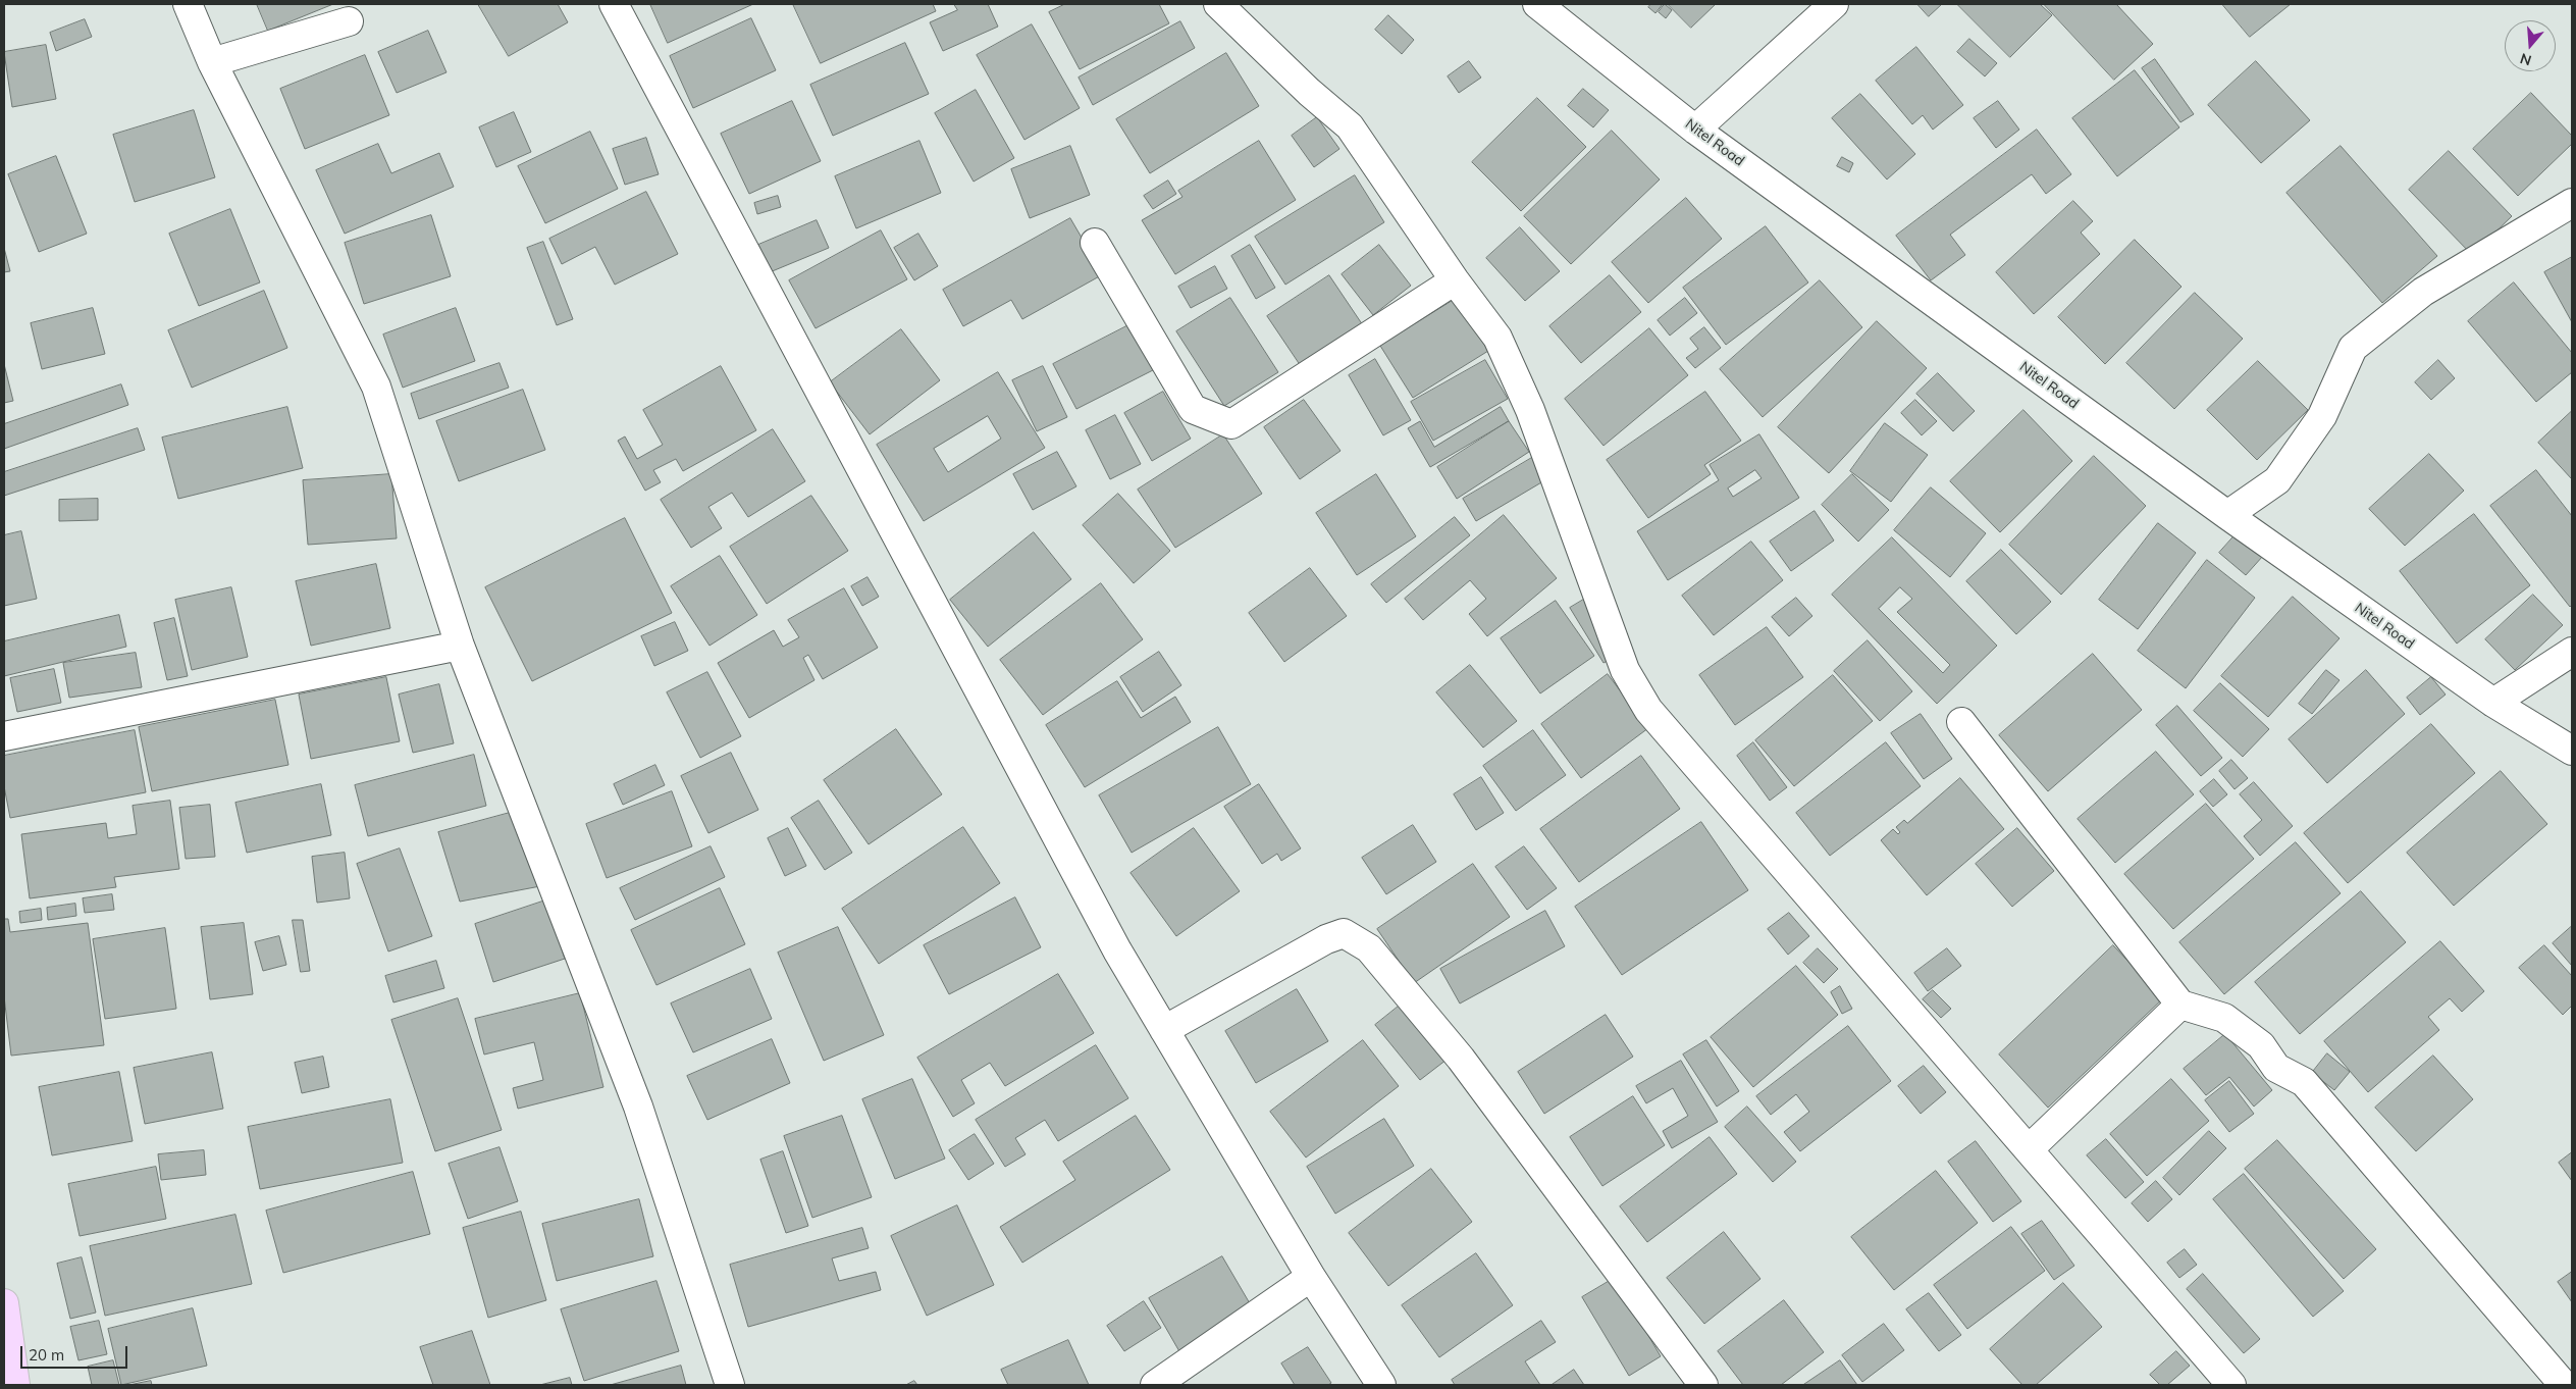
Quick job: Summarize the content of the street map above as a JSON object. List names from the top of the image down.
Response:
{
  "streets": {
    "street": ["Nitel Road"]
  },
  "scale_bar": "20 m",
  "north": "bottom"
}
